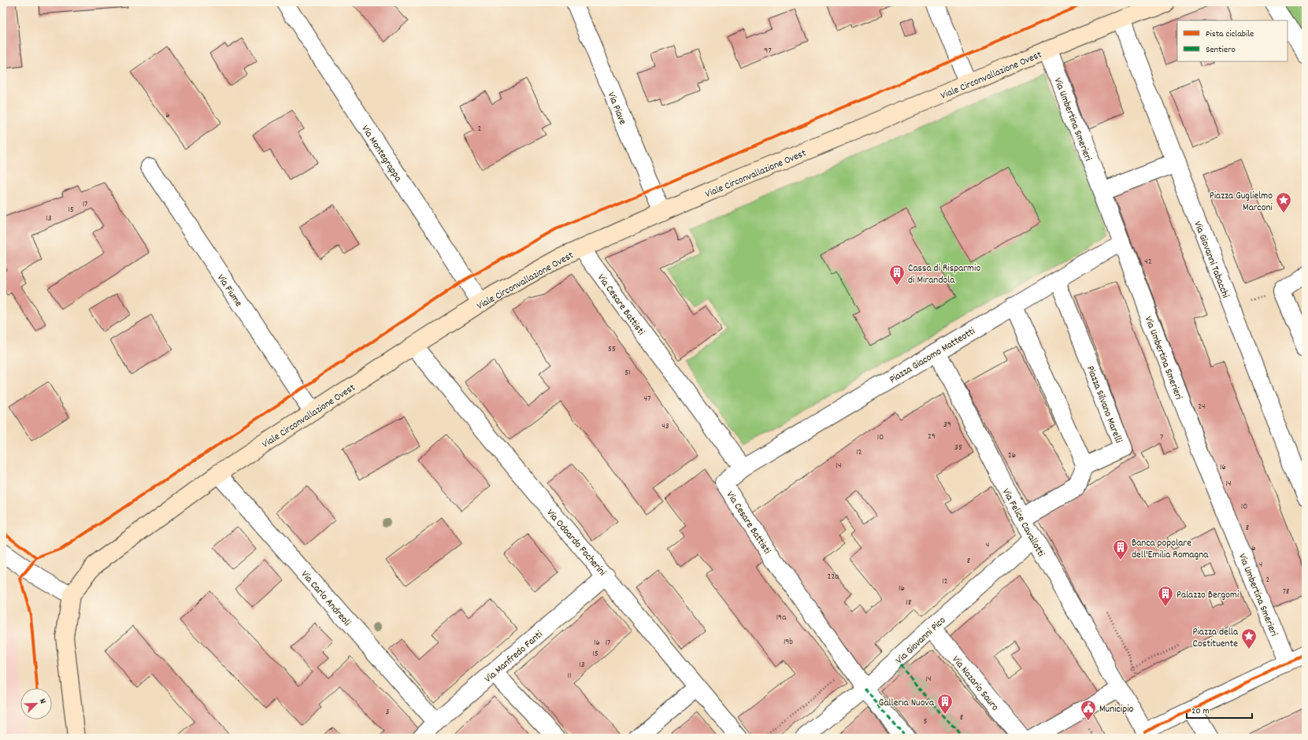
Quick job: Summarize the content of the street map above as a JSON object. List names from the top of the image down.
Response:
{
  "streets": {
    "main road": ["Viale Circonvallazione Ovest"],
    "street": [
      "Via Piave",
      "Via Umbertina Smerieri",
      "Via Montegrappa",
      "Via Giovanni Tabacchi",
      "Via Fiume",
      "Via Cesare Battisti",
      "Piazza Giacomo Matteotti",
      "Piazza Silvano Marelli",
      "Via Felice Cavallotti",
      "Via Odoardo Focherini",
      "Via Carlo Andreoli",
      "Via Giovanni Pico",
      "Via Manfredo Fanti",
      "Via Nazario Sauro"
    ]
  },
  "crossings": [
    ["Viale Circonvallazione Ovest", "Via Piave"],
    ["Viale Circonvallazione Ovest", "Via Umbertina Smerieri"],
    ["Viale Circonvallazione Ovest", "Via Montegrappa"],
    ["Viale Circonvallazione Ovest", "Via Giovanni Tabacchi"],
    ["Viale Circonvallazione Ovest", "Via Fiume"],
    ["Viale Circonvallazione Ovest", "Via Cesare Battisti"],
    ["Viale Circonvallazione Ovest", "Via Odoardo Focherini"],
    ["Viale Circonvallazione Ovest", "Via Carlo Andreoli"],
    ["Via Umbertina Smerieri", "Piazza Giacomo Matteotti"],
    ["Via Cesare Battisti", "Piazza Giacomo Matteotti"],
    ["Via Cesare Battisti", "Via Giovanni Pico"],
    ["Piazza Giacomo Matteotti", "Piazza Silvano Marelli"],
    ["Piazza Giacomo Matteotti", "Via Felice Cavallotti"],
    ["Via Felice Cavallotti", "Via Giovanni Pico"],
    ["Via Odoardo Focherini", "Via Manfredo Fanti"],
    ["Via Carlo Andreoli", "Via Manfredo Fanti"],
    ["Via Giovanni Pico", "Via Nazario Sauro"]
  ],
  "places": {
    "place": ["Piazza Guglielmo Marconi", "Piazza della Costituente"],
    "building": [
      "Cassa di Risparmio di Mirandola",
      "Banca popolare dell'Emilia Romagna",
      "Palazzo Bergomi",
      "Galleria Nuova"
    ],
    "public building": ["Municipio"]
  },
  "house_numbers": [
    "97",
    "6",
    "2",
    "17",
    "15",
    "13",
    "42",
    "55",
    "51",
    "47",
    "24",
    "39",
    "43",
    "29",
    "10",
    "7",
    "35",
    "12",
    "26",
    "14",
    "16",
    "14",
    "10",
    "8",
    "4",
    "6",
    "8",
    "4",
    "22a",
    "2",
    "12",
    "16",
    "78",
    "18",
    "19a",
    "19b",
    "16",
    "17",
    "15",
    "13",
    "11",
    "14",
    "3",
    "8",
    "5"
  ],
  "legend": ["Pista ciclabile", "Sentiero"],
  "scale_bar": "20 m",
  "north": "top right"
}
